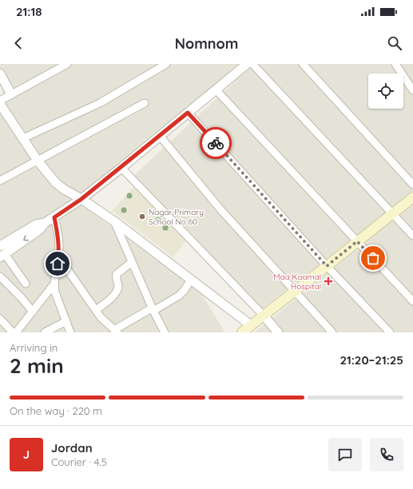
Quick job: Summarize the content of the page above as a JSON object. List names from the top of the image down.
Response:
{
  "places": {
    "other": ["Nagar Primary School No 60"],
    "health": ["Maa Kaamal Hospital"]
  },
  "page": {
    "status": "21:18",
    "header": "Nomnom",
    "heading": ["2 min", "Arriving in", "21:20–21:25"],
    "panel": ["Jordan", "Courier · 4.5"],
    "bar": "On the way · 220 m",
    "round": "J"
  }
}
